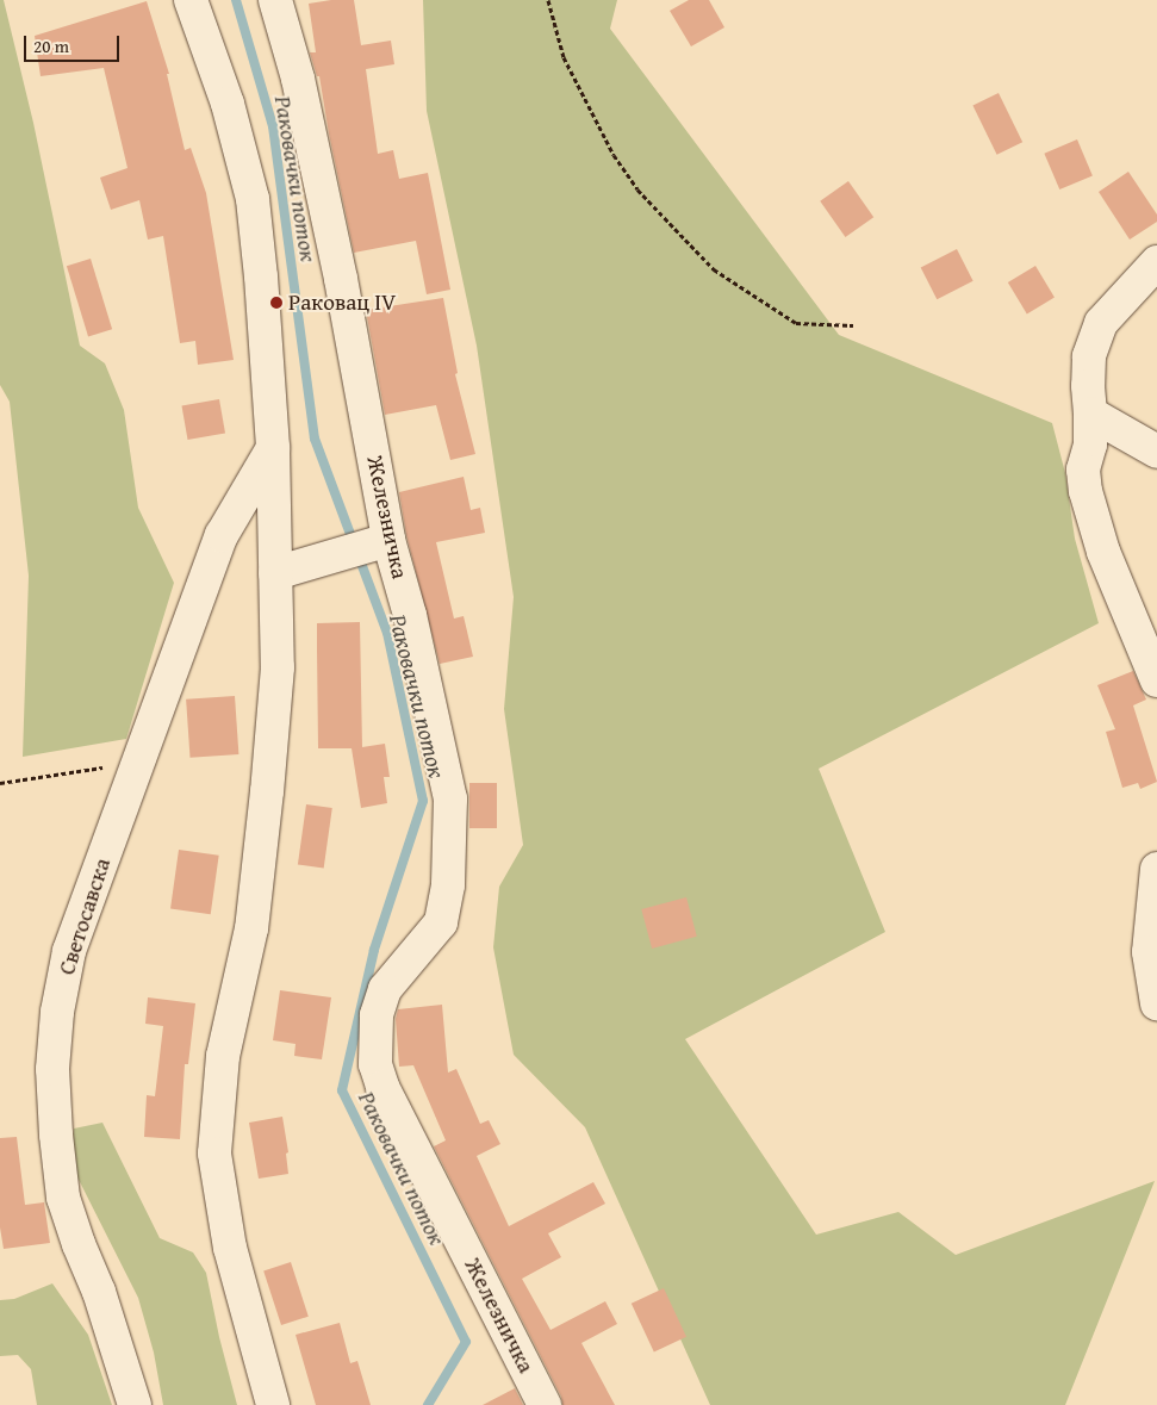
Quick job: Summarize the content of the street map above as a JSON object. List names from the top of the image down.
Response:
{
  "streets": {
    "street": ["Железничка", "Светосавска"]
  },
  "water": ["Раковачки поток"],
  "places": ["Раковац IV"],
  "scale_bar": "20 m"
}
